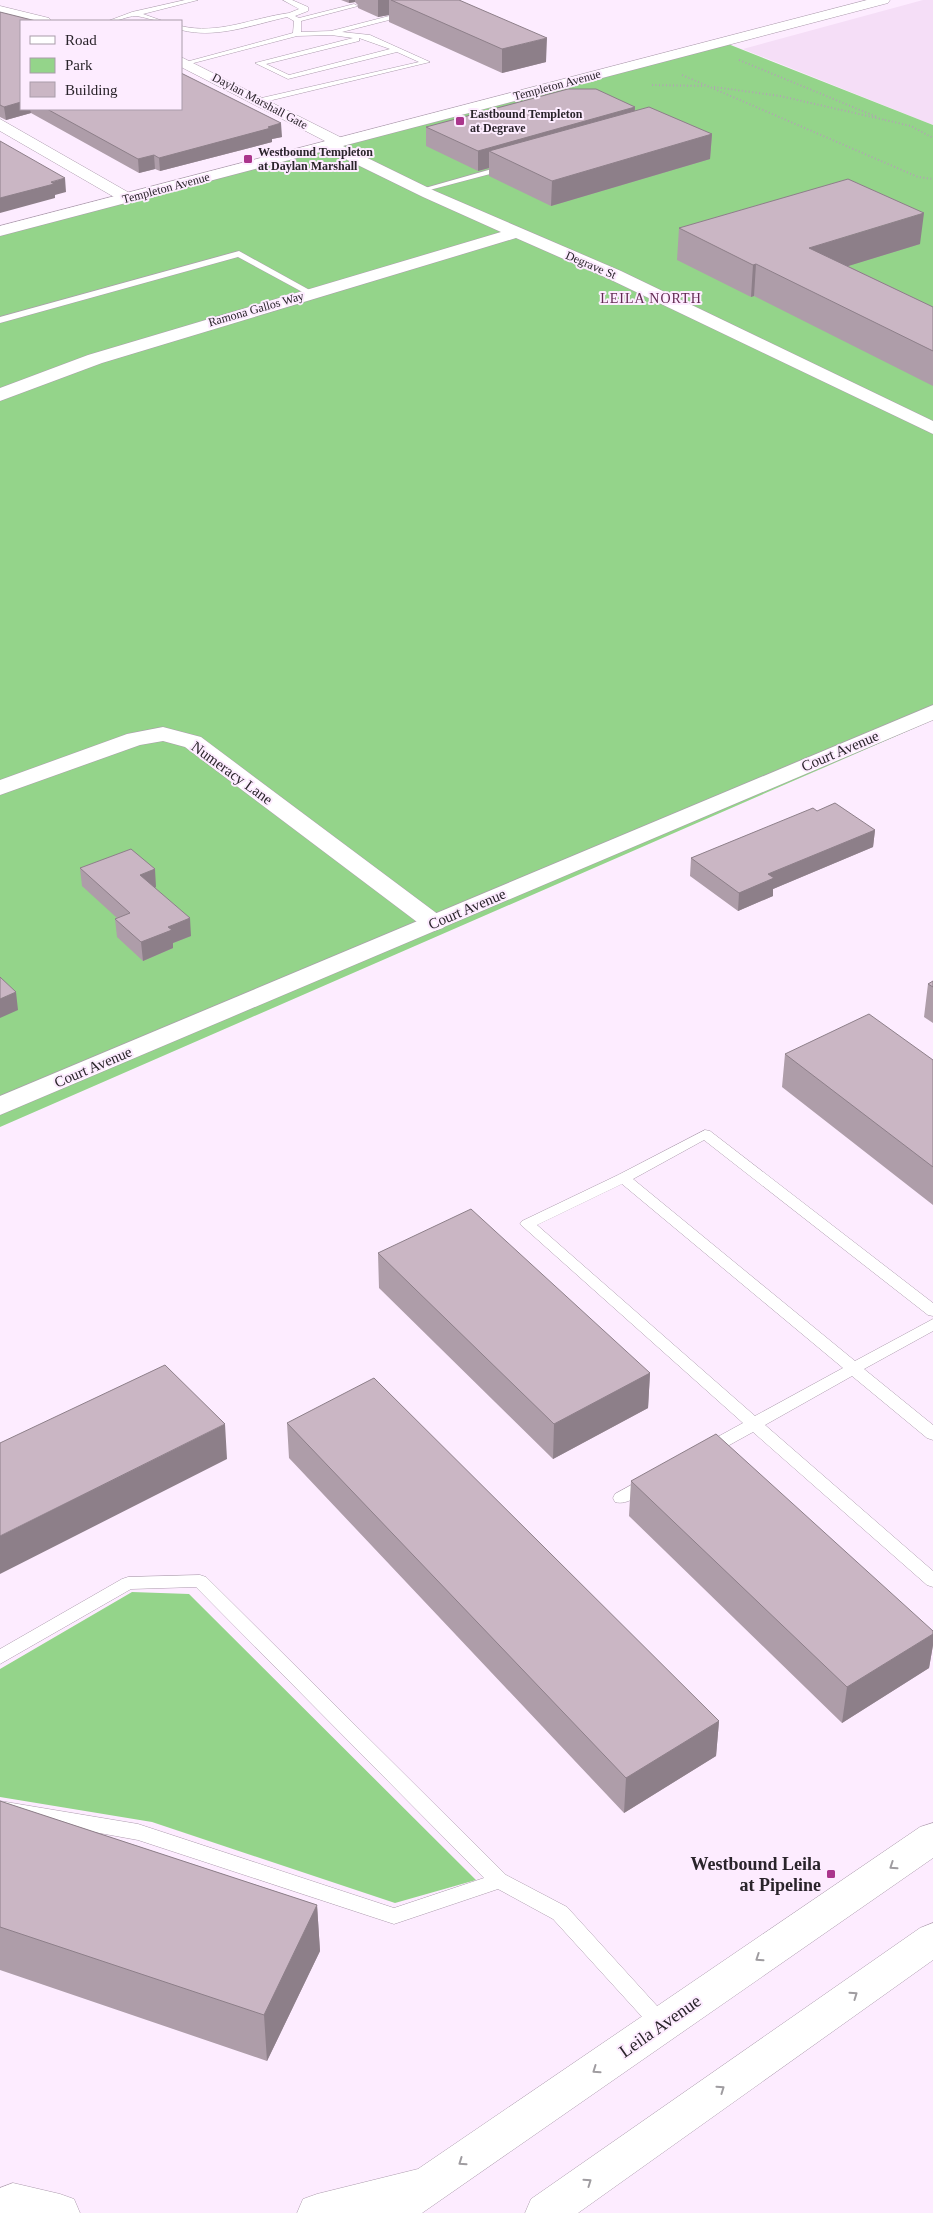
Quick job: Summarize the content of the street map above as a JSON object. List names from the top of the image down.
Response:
{
  "streets": {
    "street": [
      "Templeton Avenue",
      "Daylan Marshall Gate",
      "Degrave St",
      "Ramona Gallos Way",
      "Court Avenue",
      "Numeracy Lane",
      "Leila Avenue"
    ]
  },
  "crossings": [
    ["Templeton Avenue", "Daylan Marshall Gate"],
    ["Templeton Avenue", "Degrave St"],
    ["Daylan Marshall Gate", "Degrave St"],
    ["Degrave St", "Ramona Gallos Way"],
    ["Court Avenue", "Numeracy Lane"]
  ],
  "districts": ["LEILA NORTH"],
  "places": {
    "transit": ["Eastbound Templeton at Degrave", "Westbound Templeton at Daylan Marshall", "Westbound Leila at Pipeline"]
  },
  "legend": ["Road", "Park", "Building"]
}
